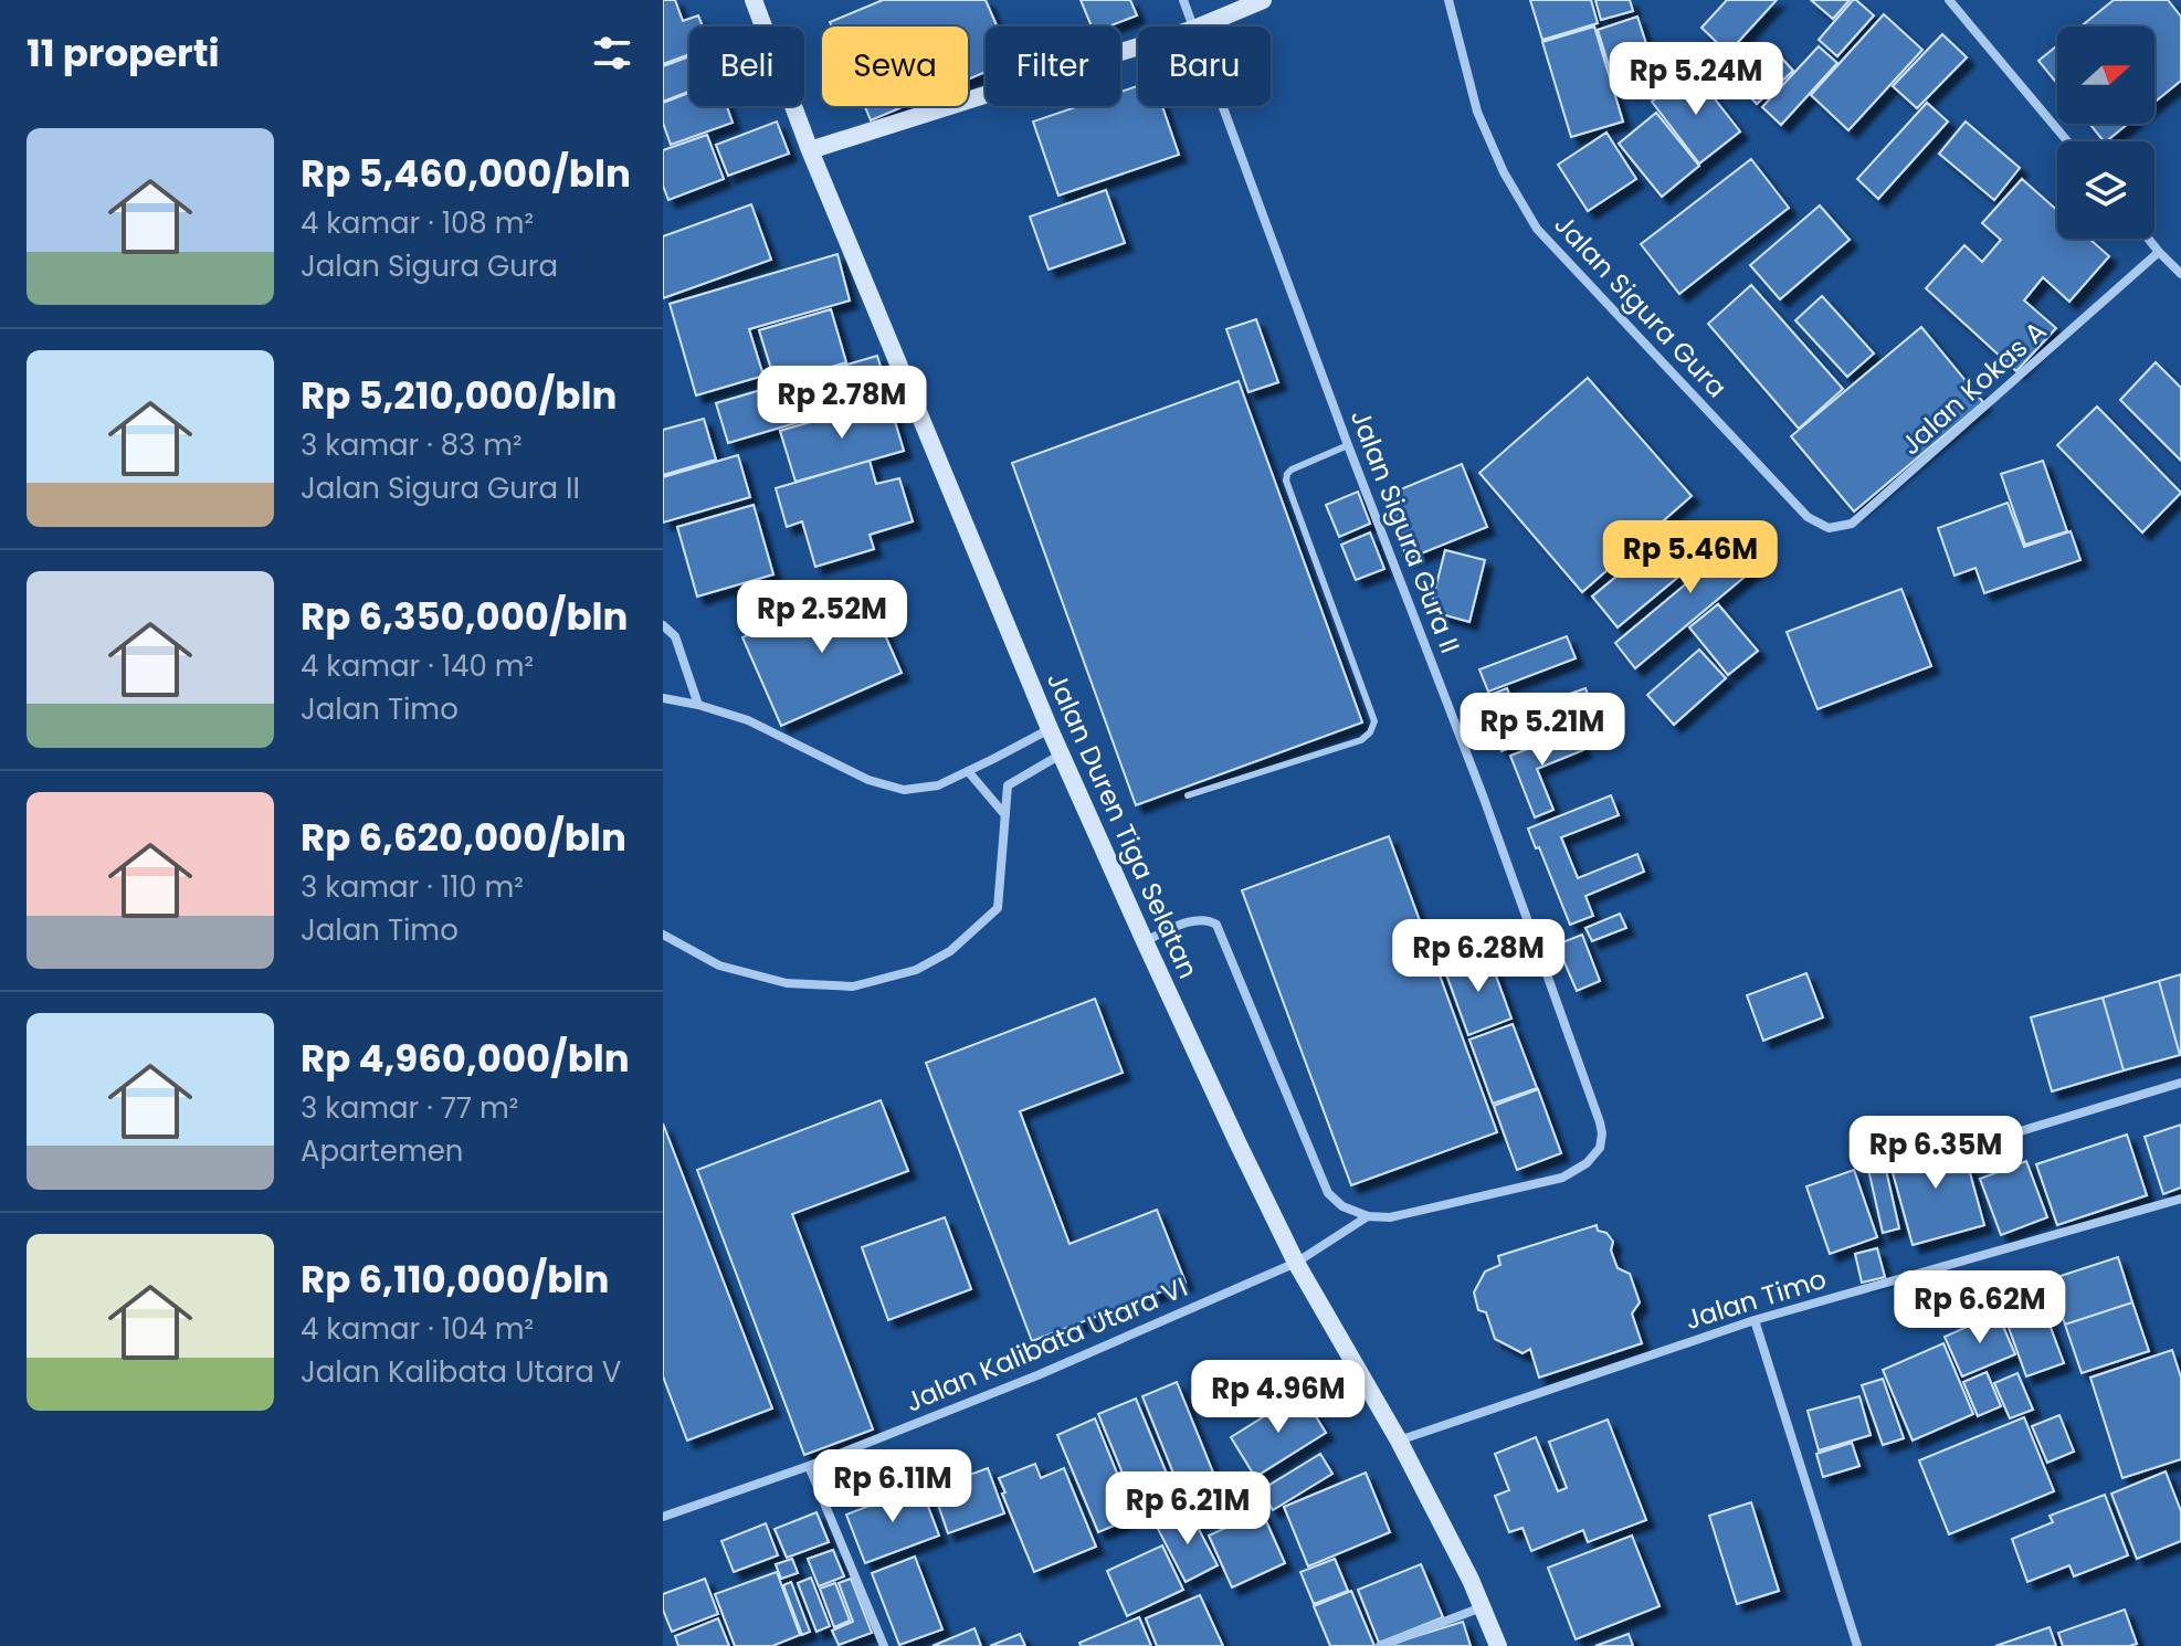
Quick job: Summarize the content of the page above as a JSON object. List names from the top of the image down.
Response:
{
  "streets": {
    "street": [
      "Jalan Sigura Gura",
      "Jalan Kokas A",
      "Jalan Sigura Gura II",
      "Jalan Duren Tiga Selatan",
      "Jalan Timo",
      "Jalan Kalibata Utara VI"
    ]
  },
  "crossings": [
    ["Jalan Sigura Gura", "Jalan Kokas A"],
    ["Jalan Sigura Gura II", "Jalan Duren Tiga Selatan"],
    ["Jalan Sigura Gura II", "Jalan Kalibata Utara VI"],
    ["Jalan Duren Tiga Selatan", "Jalan Timo"],
    ["Jalan Duren Tiga Selatan", "Jalan Kalibata Utara VI"]
  ],
  "north": "right",
  "page": {
    "heading": "11 properti",
    "chip": [
      "Beli",
      "Sewa",
      "Filter",
      "Baru"
    ],
    "price": [
      "Rp 5.24M",
      "Rp 2.78M",
      "Rp 5.46M",
      "Rp 2.52M",
      "Rp 5.21M",
      "Rp 6.28M",
      "Rp 6.35M",
      "Rp 6.62M",
      "Rp 4.96M",
      "Rp 6.11M",
      "Rp 6.21M"
    ],
    "list": [
      {
        "name": "Rp 5,460,000/bln",
        "note": "4 kamar · 108 m² · Jalan Sigura Gura"
      },
      {
        "name": "Rp 5,210,000/bln",
        "note": "3 kamar · 83 m² · Jalan Sigura Gura II"
      },
      {
        "name": "Rp 6,350,000/bln",
        "note": "4 kamar · 140 m² · Jalan Timo"
      },
      {
        "name": "Rp 6,620,000/bln",
        "note": "3 kamar · 110 m² · Jalan Timo"
      },
      {
        "name": "Rp 4,960,000/bln",
        "note": "3 kamar · 77 m² · Apartemen"
      },
      {
        "name": "Rp 6,110,000/bln",
        "note": "4 kamar · 104 m² · Jalan Kalibata Utara V"
      }
    ]
  }
}
